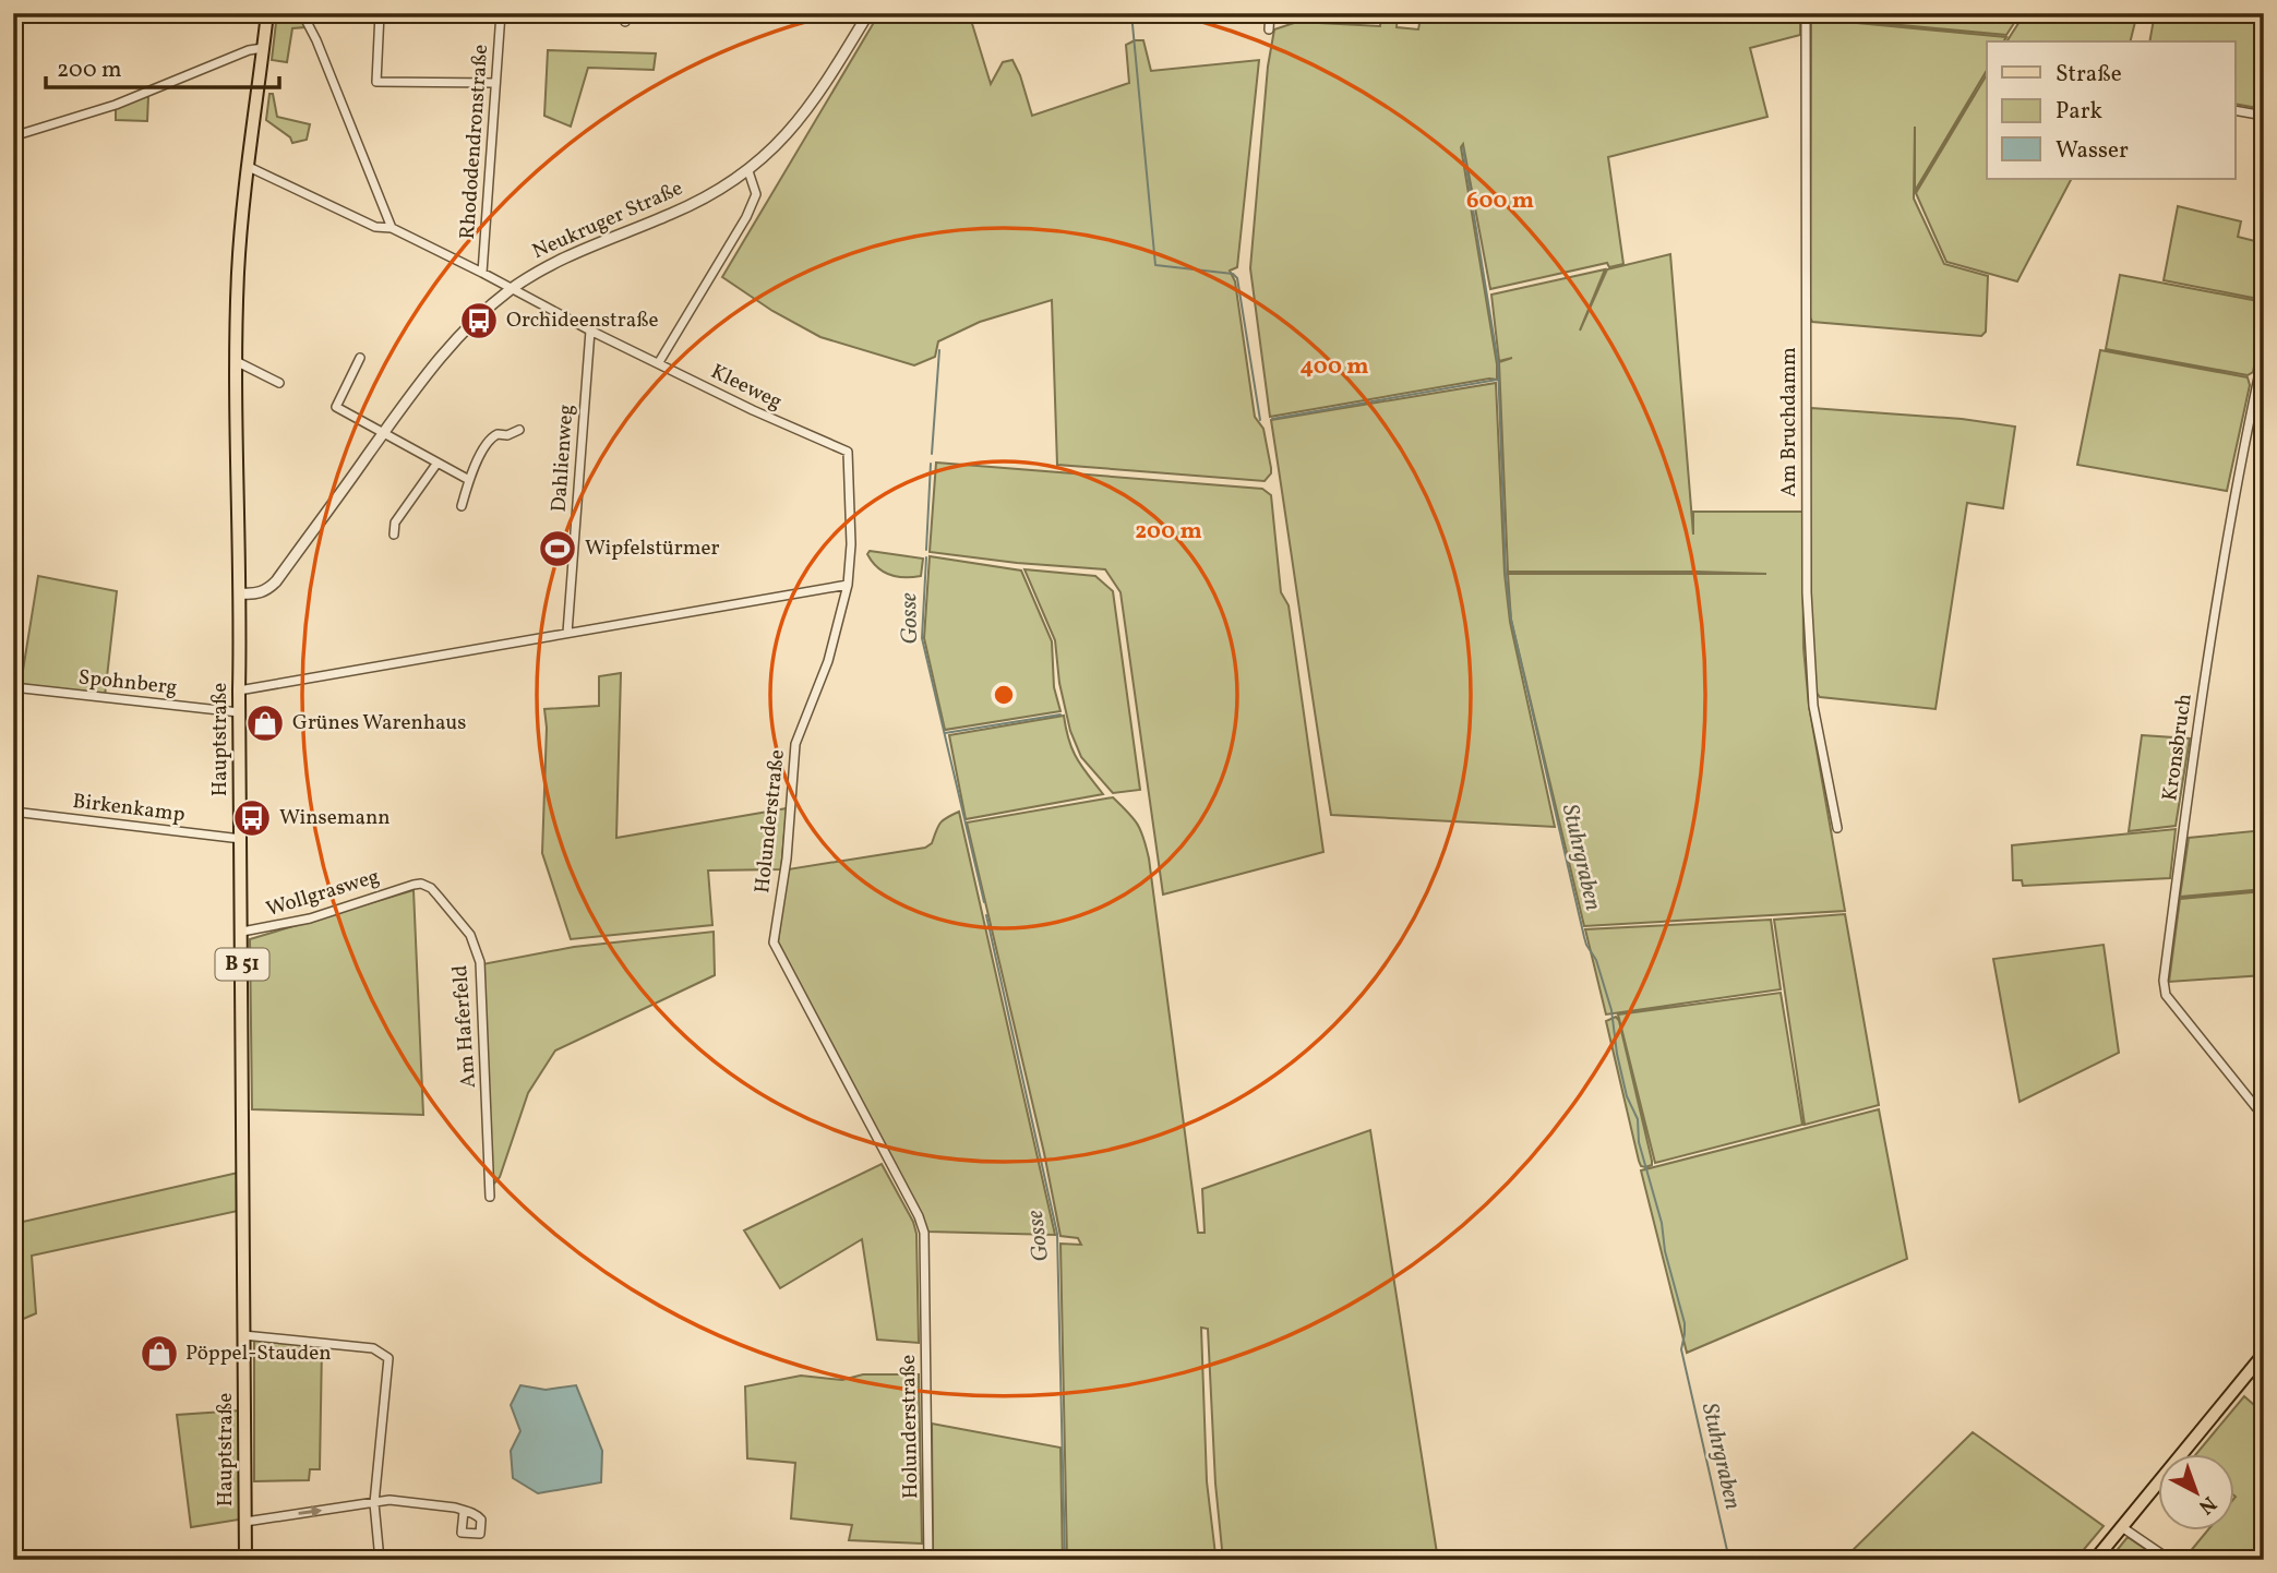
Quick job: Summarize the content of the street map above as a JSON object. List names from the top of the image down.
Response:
{
  "streets": {
    "main road": ["Hauptstraße", "B 51"],
    "street": [
      "Rhododendronstraße",
      "Neukruger Straße",
      "Kleeweg",
      "Am Bruchdamm",
      "Dahlienweg",
      "Spohnberg",
      "Kronsbruch",
      "Birkenkamp",
      "Holunderstraße",
      "Wollgrasweg",
      "Am Haferfeld"
    ]
  },
  "crossings": [
    ["Neukruger Straße", "Kleeweg"],
    ["Neukruger Straße", "Hauptstraße"],
    ["Kleeweg", "Dahlienweg"],
    ["Kleeweg", "Holunderstraße"],
    ["Spohnberg", "Hauptstraße"],
    ["Hauptstraße", "Birkenkamp"],
    ["Hauptstraße", "Wollgrasweg"],
    ["Wollgrasweg", "Am Haferfeld"]
  ],
  "water": ["Gosse", "Stuhrgraben"],
  "places": {
    "bus stop": ["Orchideenstraße", "Winsemann"],
    "sports": ["Wipfelstürmer"],
    "shop": ["Grünes Warenhaus", "Pöppel-Stauden"]
  },
  "legend": ["Straße", "Park", "Wasser"],
  "scale_bar": "200 m",
  "north": "bottom right",
  "rings": ["600 m", "400 m", "200 m"]
}
